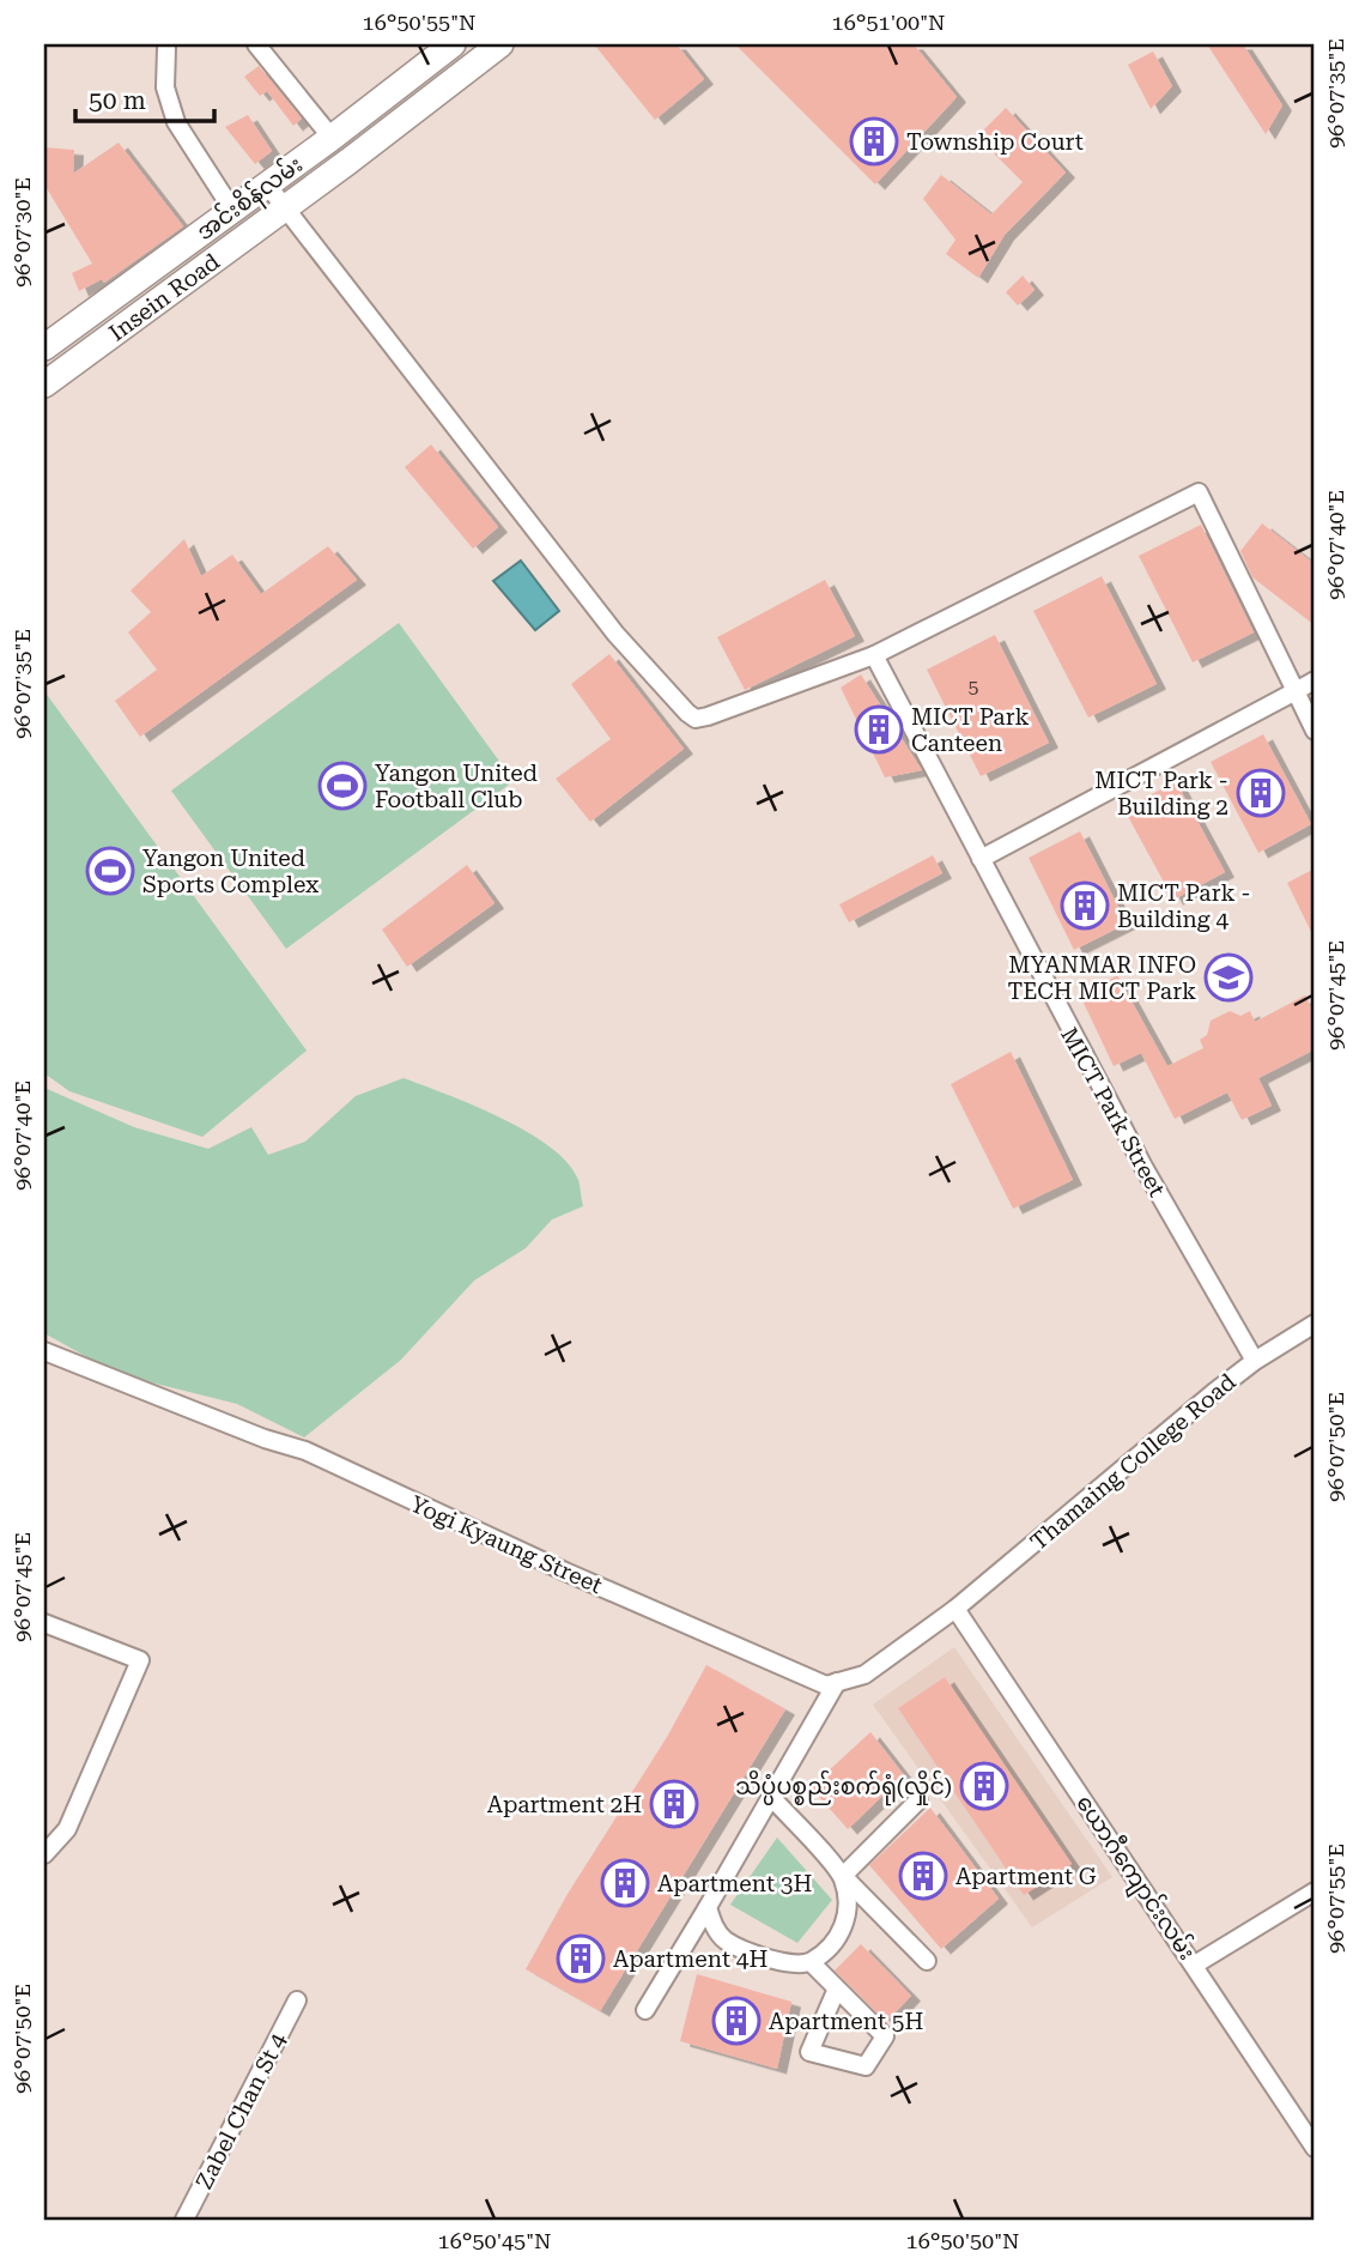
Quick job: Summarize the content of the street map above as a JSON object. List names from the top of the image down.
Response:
{
  "streets": {
    "main road": ["အင်းစိန်လမ်း", "Insein Road"],
    "street": [
      "MICT Park Street",
      "Thamaing College Road",
      "Yogi Kyaung Street",
      "ယောဂီကျောင်းလမ်း",
      "Zabel Chan St 4"
    ]
  },
  "crossings": [
    ["MICT Park Street", "Thamaing College Road"],
    ["Thamaing College Road", "ယောဂီကျောင်းလမ်း"]
  ],
  "places": {
    "building": [
      "Township Court",
      "MICT Park Canteen",
      "MICT Park - Building 2",
      "MICT Park - Building 4",
      "သိပ္ပံပစ္စည်းစက်ရုံ(လှိုင်)",
      "Apartment 2H",
      "Apartment G",
      "Apartment 3H",
      "Apartment 4H",
      "Apartment 5H"
    ],
    "sports": ["Yangon United Football Club", "Yangon United Sports Complex"],
    "school or university": ["MYANMAR INFO TECH MICT Park"]
  },
  "house_numbers": ["5"],
  "scale_bar": "50 m",
  "coordinates": [
    "16°50'55\"N",
    "16°51'00\"N",
    "96°07'35\"E",
    "96°07'30\"E",
    "96°07'40\"E",
    "96°07'45\"E",
    "96°07'50\"E",
    "96°07'55\"E",
    "16°50'45\"N",
    "16°50'50\"N"
  ]
}
